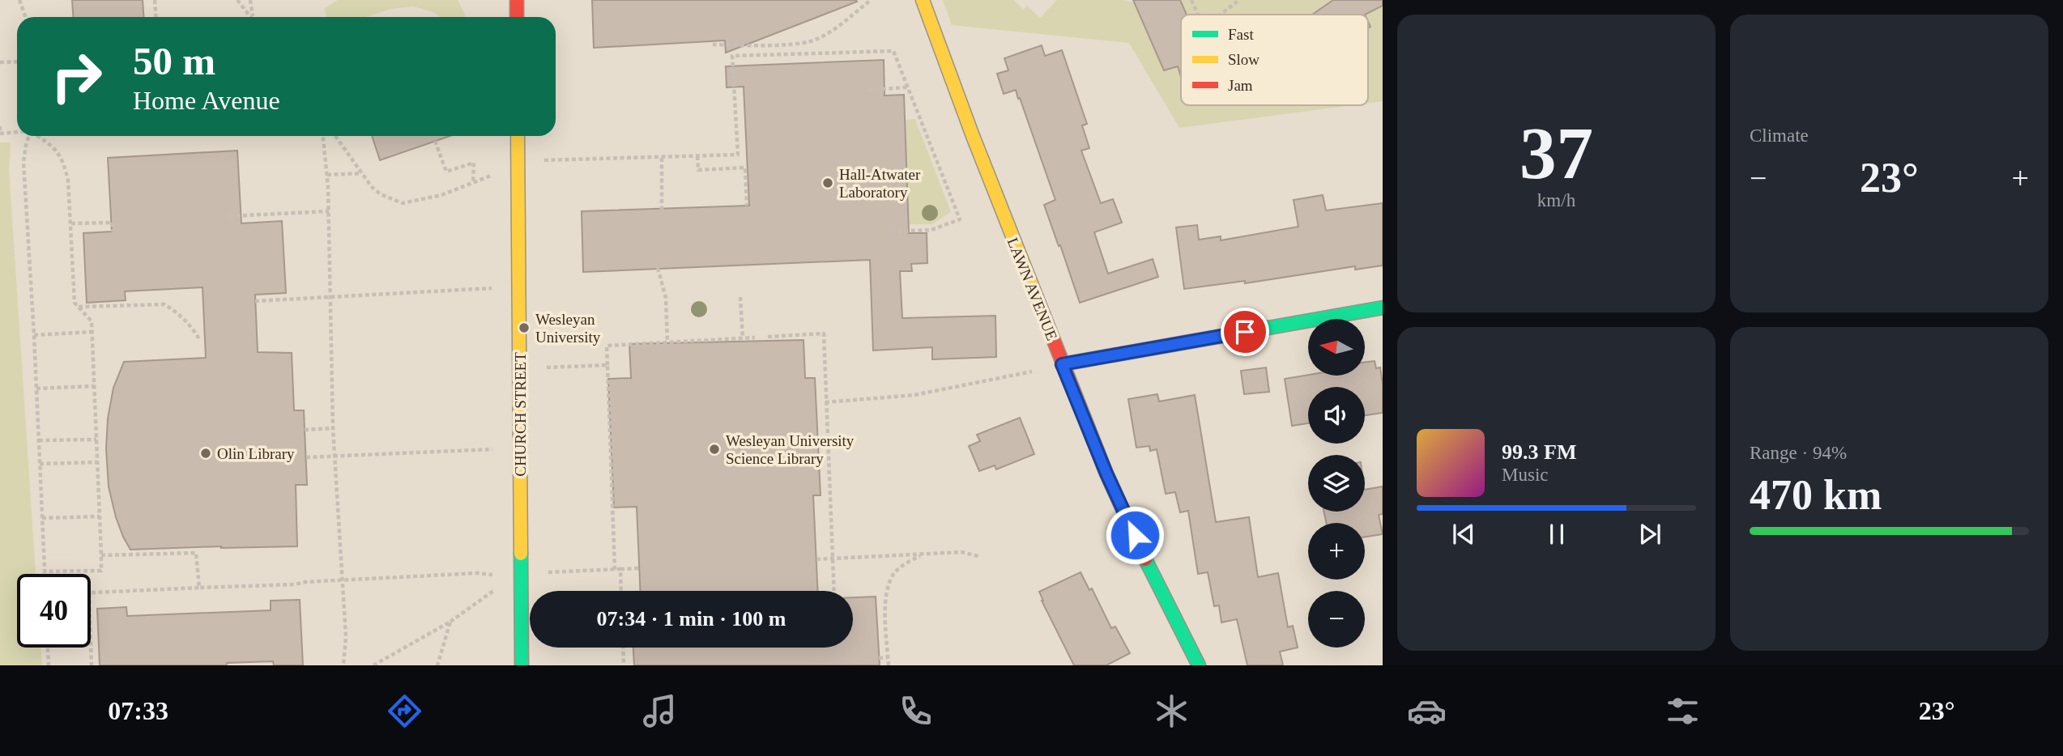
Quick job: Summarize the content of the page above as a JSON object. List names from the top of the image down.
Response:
{
  "streets": {
    "street": ["LAWN AVENUE", "CHURCH STREET"]
  },
  "places": [
    "Hall-Atwater Laboratory",
    "Wesleyan University",
    "Wesleyan University Science Library",
    "Olin Library"
  ],
  "legend": ["Fast", "Slow", "Jam"],
  "north": "left",
  "page": {
    "tile": [
      ["37", "km/h"],
      "Climate",
      ["Range · 94%", "470 km"]
    ],
    "turn": ["50 m", "Home Avenue"],
    "heat": ["−", "23°", "+"],
    "map_buttons": ["+", "−"],
    "song": ["99.3 FM", "Music"],
    "limit": "40",
    "trip": "07:34 · 1 min · 100 m",
    "tabs": ["07:33", "23°"]
  }
}
